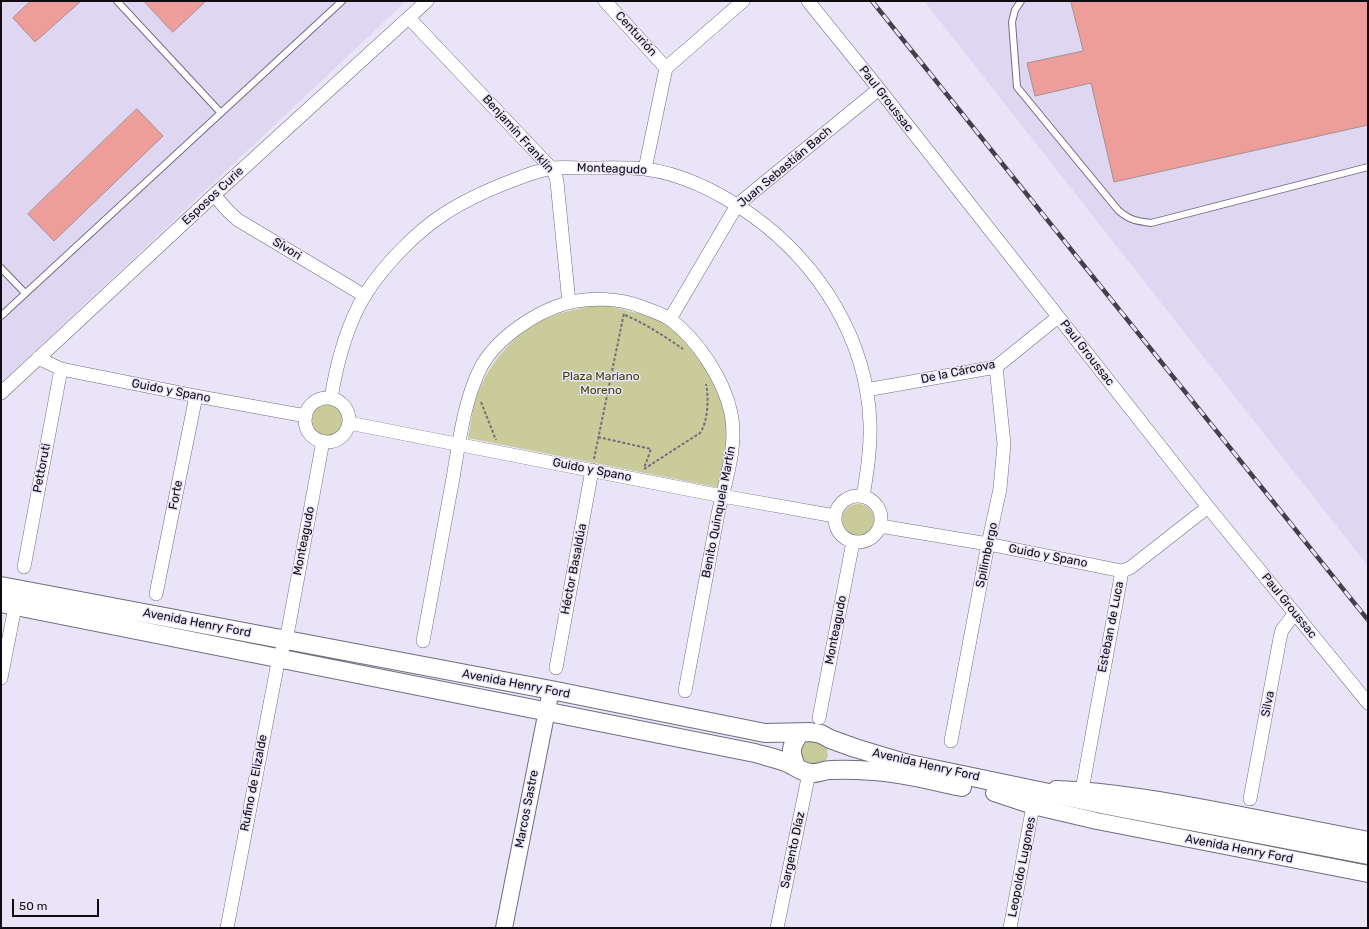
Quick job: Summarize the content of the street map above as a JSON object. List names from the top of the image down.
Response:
{
  "streets": {
    "main road": ["Avenida Henry Ford"],
    "street": [
      "Centurión",
      "Paul Groussac",
      "Benjamín Franklin",
      "Juan Sebastián Bach",
      "Monteagudo",
      "Esposos Curie",
      "Sívori",
      "De la Cárcova",
      "Guido y Spano",
      "Pettoruti",
      "Forte",
      "Benito Quinquela Martín",
      "Spilimbergo",
      "Héctor Basaldúa",
      "Esteban de Luca",
      "Silva",
      "Rufino de Elizalde",
      "Marcos Sastre",
      "Sargento Díaz",
      "Leopoldo Lugones"
    ]
  },
  "crossings": [
    ["Paul Groussac", "Juan Sebastián Bach"],
    ["Paul Groussac", "De la Cárcova"],
    ["Paul Groussac", "Esteban de Luca"],
    ["Paul Groussac", "Silva"],
    ["Benjamín Franklin", "Monteagudo"],
    ["Benjamín Franklin", "Esposos Curie"],
    ["Benjamín Franklin", "Benito Quinquela Martín"],
    ["Juan Sebastián Bach", "Monteagudo"],
    ["Juan Sebastián Bach", "Benito Quinquela Martín"],
    ["Monteagudo", "Sívori"],
    ["Monteagudo", "De la Cárcova"],
    ["Monteagudo", "Guido y Spano"],
    ["Monteagudo", "Avenida Henry Ford"],
    ["Monteagudo", "Rufino de Elizalde"],
    ["Esposos Curie", "Sívori"],
    ["Esposos Curie", "Guido y Spano"],
    ["De la Cárcova", "Spilimbergo"],
    ["Guido y Spano", "Pettoruti"],
    ["Guido y Spano", "Forte"],
    ["Guido y Spano", "Benito Quinquela Martín"],
    ["Guido y Spano", "Spilimbergo"],
    ["Guido y Spano", "Héctor Basaldúa"],
    ["Guido y Spano", "Esteban de Luca"],
    ["Avenida Henry Ford", "Esteban de Luca"],
    ["Avenida Henry Ford", "Rufino de Elizalde"],
    ["Avenida Henry Ford", "Marcos Sastre"],
    ["Avenida Henry Ford", "Sargento Díaz"],
    ["Avenida Henry Ford", "Leopoldo Lugones"]
  ],
  "parks": ["Plaza Mariano Moreno"],
  "scale_bar": "50 m"
}
